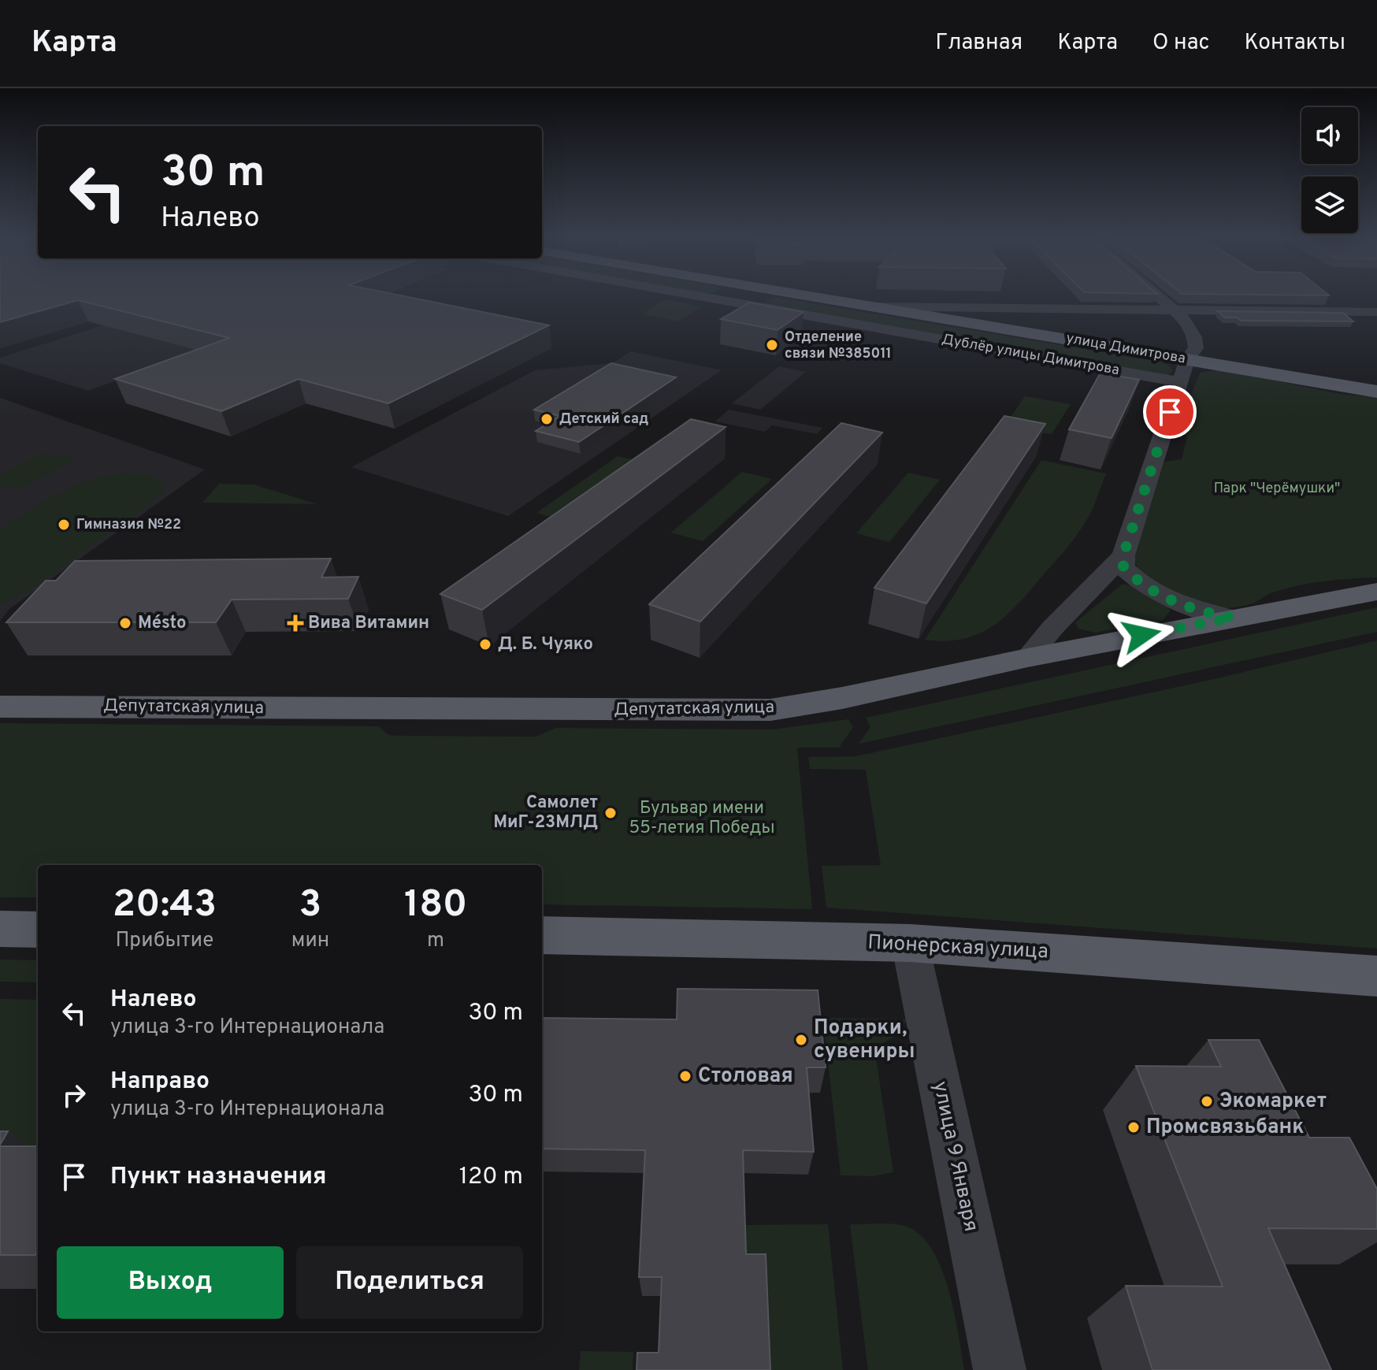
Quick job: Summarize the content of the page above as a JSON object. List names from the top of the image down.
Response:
{
  "streets": {
    "main road": ["улица Димитрова", "Депутатская улица", "Пионерская улица"],
    "street": ["Дублёр улицы Димитрова", "улица 9 Января"]
  },
  "crossings": [
    ["Пионерская улица", "улица 9 Января"]
  ],
  "parks": ["Парк \"Черёмушки\"", "Бульвар имени 55-летия Победы"],
  "places": {
    "other": [
      "Отделение связи №385011",
      "Детский сад",
      "Гимназия №22",
      "Mésto",
      "Д. Б. Чуяко",
      "Самолет МиГ-23МЛД",
      "Подарки, сувениры",
      "Столовая",
      "Экомаркет",
      "Промсвязьбанк"
    ],
    "health": ["Вива Витамин"]
  },
  "page": {
    "header": "Карта",
    "nav": [
      "Главная",
      "Карта",
      "О нас",
      "Контакты"
    ],
    "turn": ["30 m", "Налево"],
    "eta": [
      "20:43",
      "Прибытие",
      "3",
      "мин",
      "180",
      "m"
    ],
    "list": [
      {
        "name": "Налево",
        "note": "улица 3-го Интернационала",
        "value": "30 m"
      },
      {
        "name": "Направо",
        "note": "улица 3-го Интернационала",
        "value": "30 m"
      },
      {
        "name": "Пункт назначения",
        "value": "120 m"
      }
    ],
    "buttons": ["Выход", "Поделиться"]
  }
}
